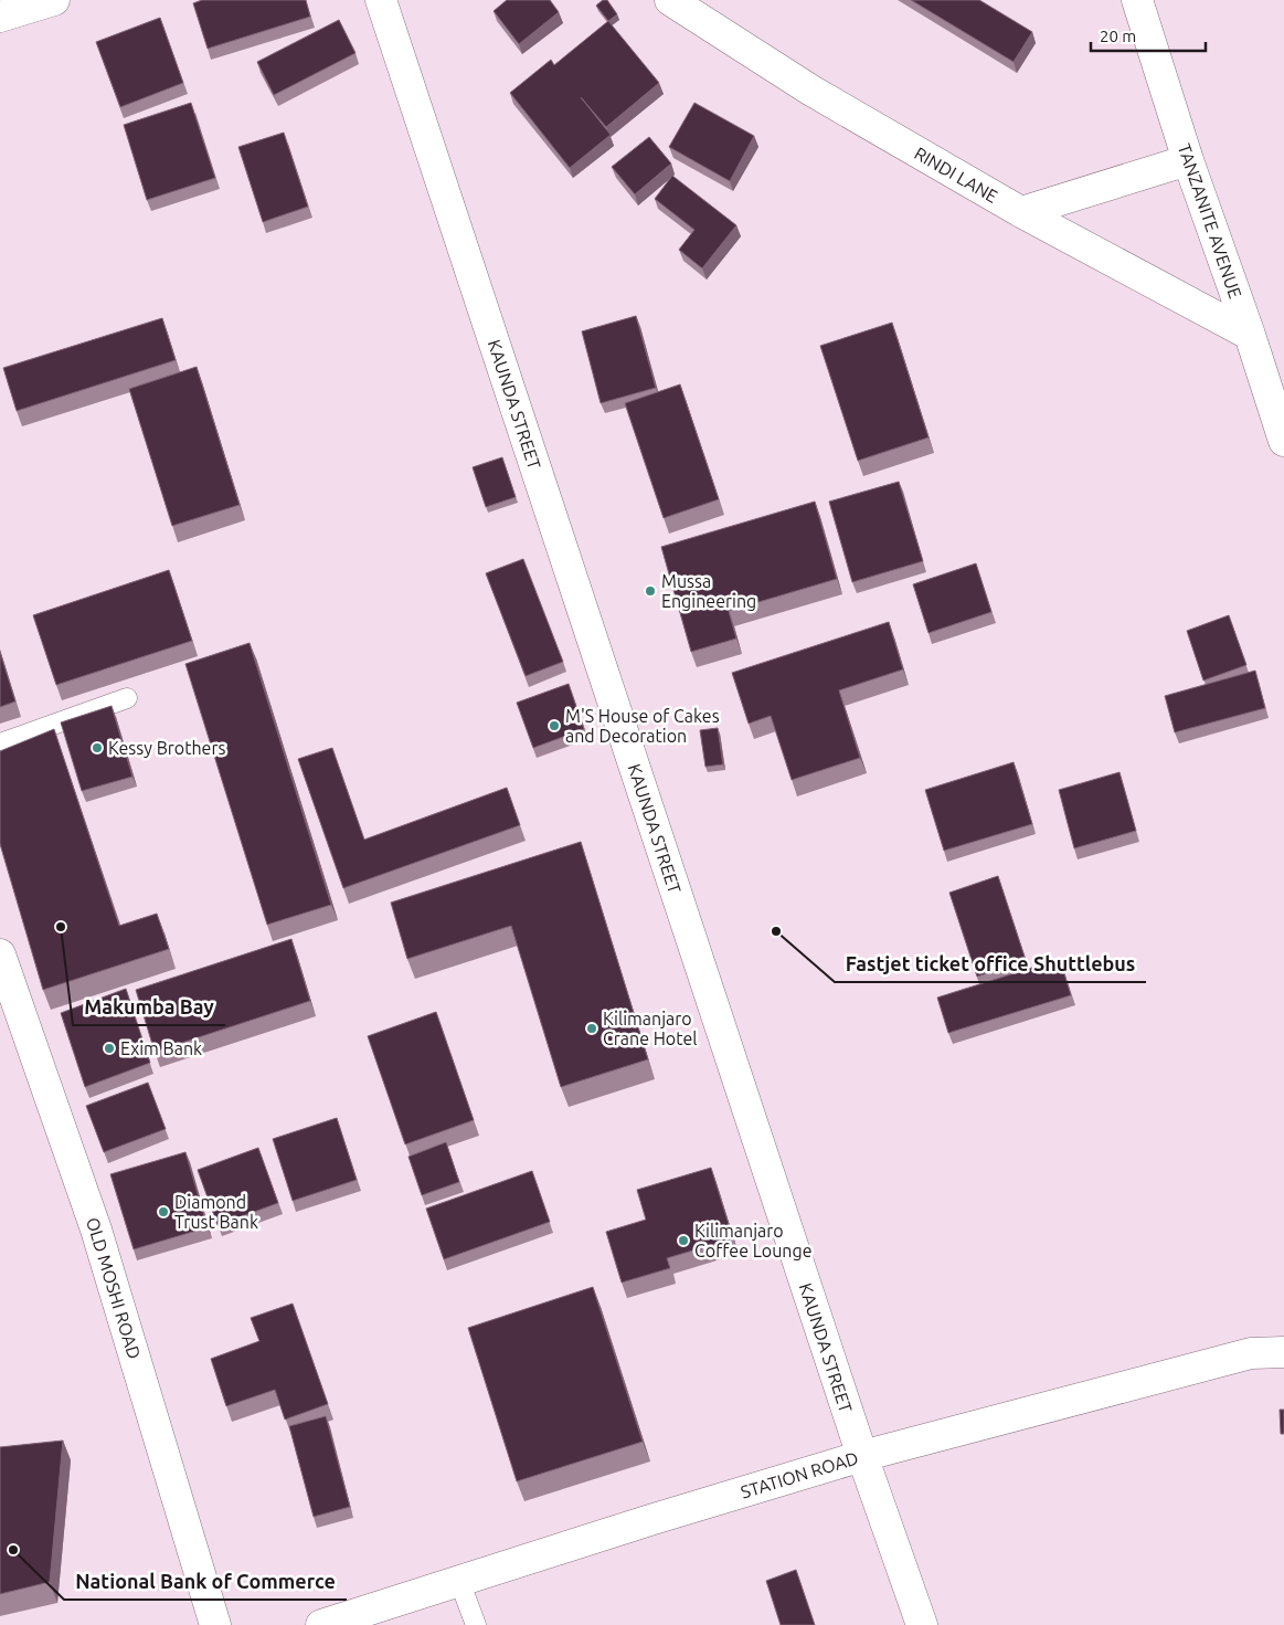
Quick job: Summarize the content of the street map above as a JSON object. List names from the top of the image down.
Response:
{
  "streets": {
    "street": [
      "RINDI LANE",
      "TANZANITE AVENUE",
      "KAUNDA STREET",
      "OLD MOSHI ROAD",
      "STATION ROAD"
    ]
  },
  "crossings": [
    ["RINDI LANE", "TANZANITE AVENUE"],
    ["KAUNDA STREET", "STATION ROAD"]
  ],
  "places": [
    "Mussa Engineering",
    "M'S House of Cakes and Decoration",
    "Kessy Brothers",
    "Makumba Bay",
    "Fastjet ticket office Shuttlebus",
    "Kilimanjaro Crane Hotel",
    "Exim Bank",
    "Diamond Trust Bank",
    "Kilimanjaro Coffee Lounge",
    "National Bank of Commerce"
  ],
  "scale_bar": "20 m"
}
